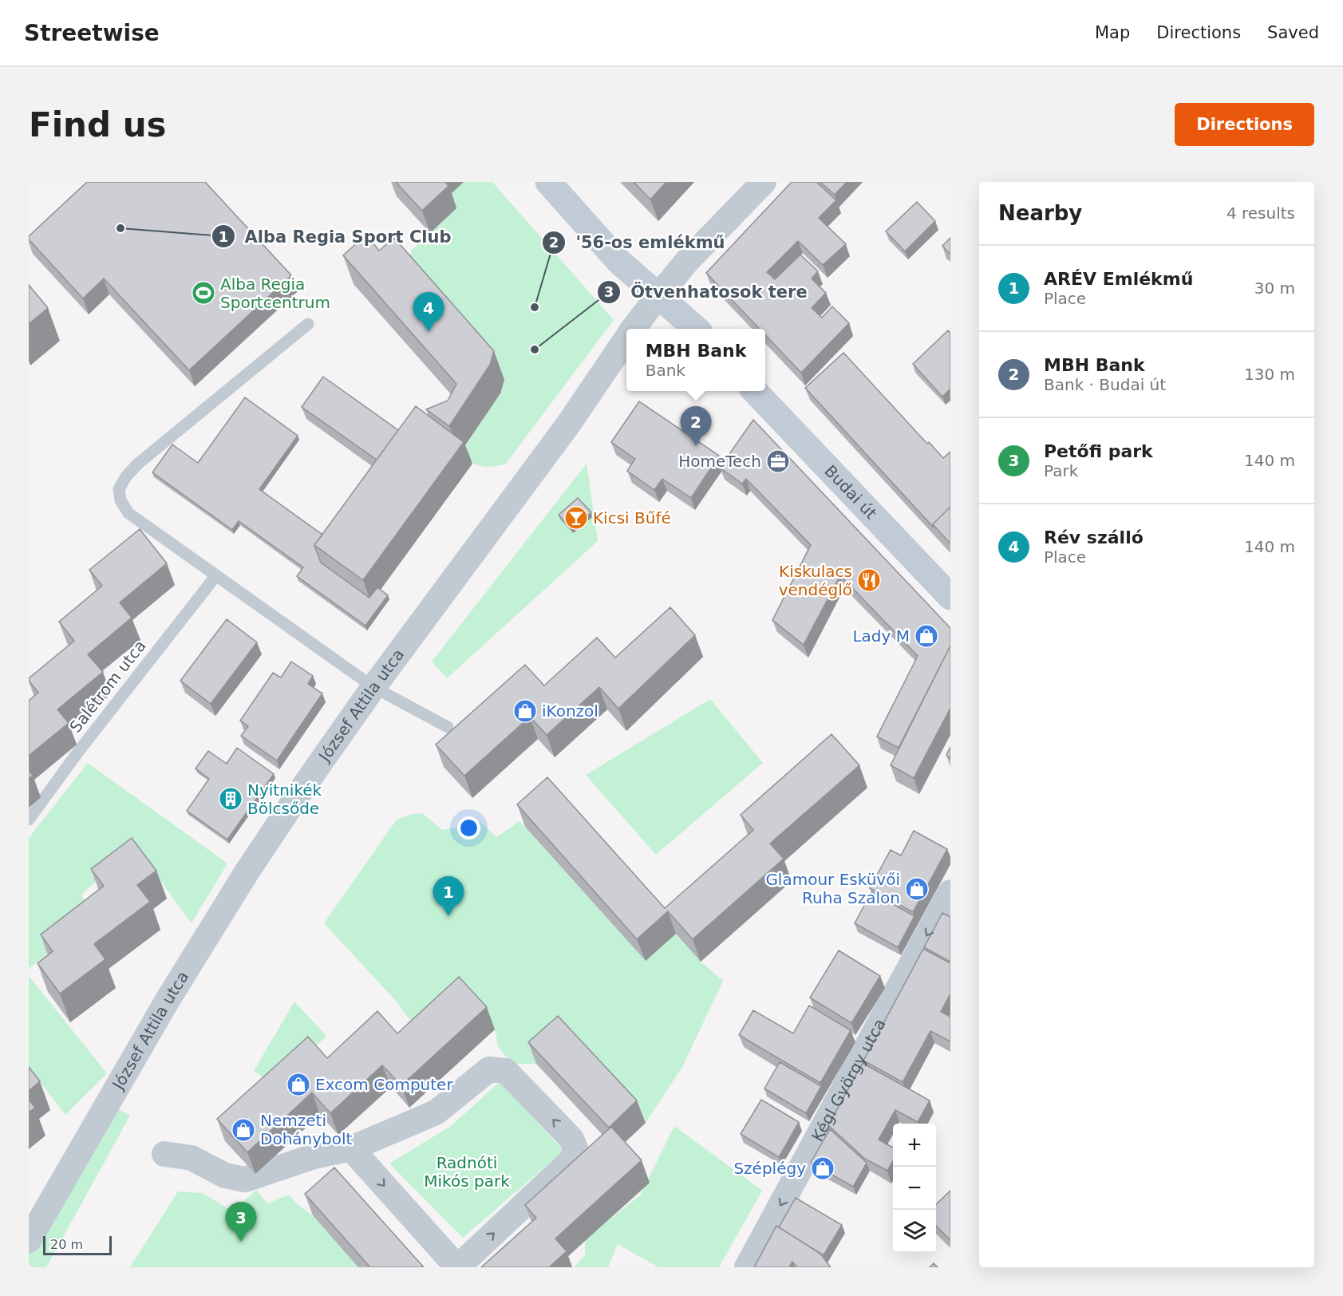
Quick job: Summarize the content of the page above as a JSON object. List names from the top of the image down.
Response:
{
  "streets": {
    "street": ["Budai út", "József Attila utca", "Kégl György utca"],
    "lane": ["Salétrom utca"]
  },
  "one_way": ["Kégl György utca"],
  "parks": ["Radnóti Mikós park"],
  "places": {
    "other": ["Alba Regia Sport Club", "'56-os emlékmű", "Ötvenhatosok tere"],
    "sports": ["Alba Regia Sportcentrum"],
    "office": ["HomeTech"],
    "bar": ["Kicsi Bűfé"],
    "restaurant": ["Kiskulacs vendéglő"],
    "shop": [
      "Lady M",
      "iKonzol",
      "Glamour Esküvői Ruha Szalon",
      "Excom Computer",
      "Nemzeti Dohánybolt",
      "Széplégy"
    ],
    "building": ["Nyitnikék Bölcsőde"]
  },
  "scale_bar": "20 m",
  "page": {
    "header": "Streetwise",
    "nav": ["Map", "Directions", "Saved"],
    "buttons": "Directions",
    "title": "Find us",
    "heading": ["Nearby", "4 results"],
    "list": [
      {
        "mark": "1",
        "name": "ARÉV Emlékmű",
        "note": "Place",
        "value": "30 m"
      },
      {
        "mark": "2",
        "name": "MBH Bank",
        "note": "Bank · Budai út",
        "value": "130 m"
      },
      {
        "mark": "3",
        "name": "Petőfi park",
        "note": "Park",
        "value": "140 m"
      },
      {
        "mark": "4",
        "name": "Rév szálló",
        "note": "Place",
        "value": "140 m"
      }
    ],
    "pins": [
      "4",
      "2",
      "1",
      "3"
    ],
    "popup": ["MBH Bank", "Bank"],
    "map_buttons": ["+", "−"],
    "scale": "20 m"
  }
}
